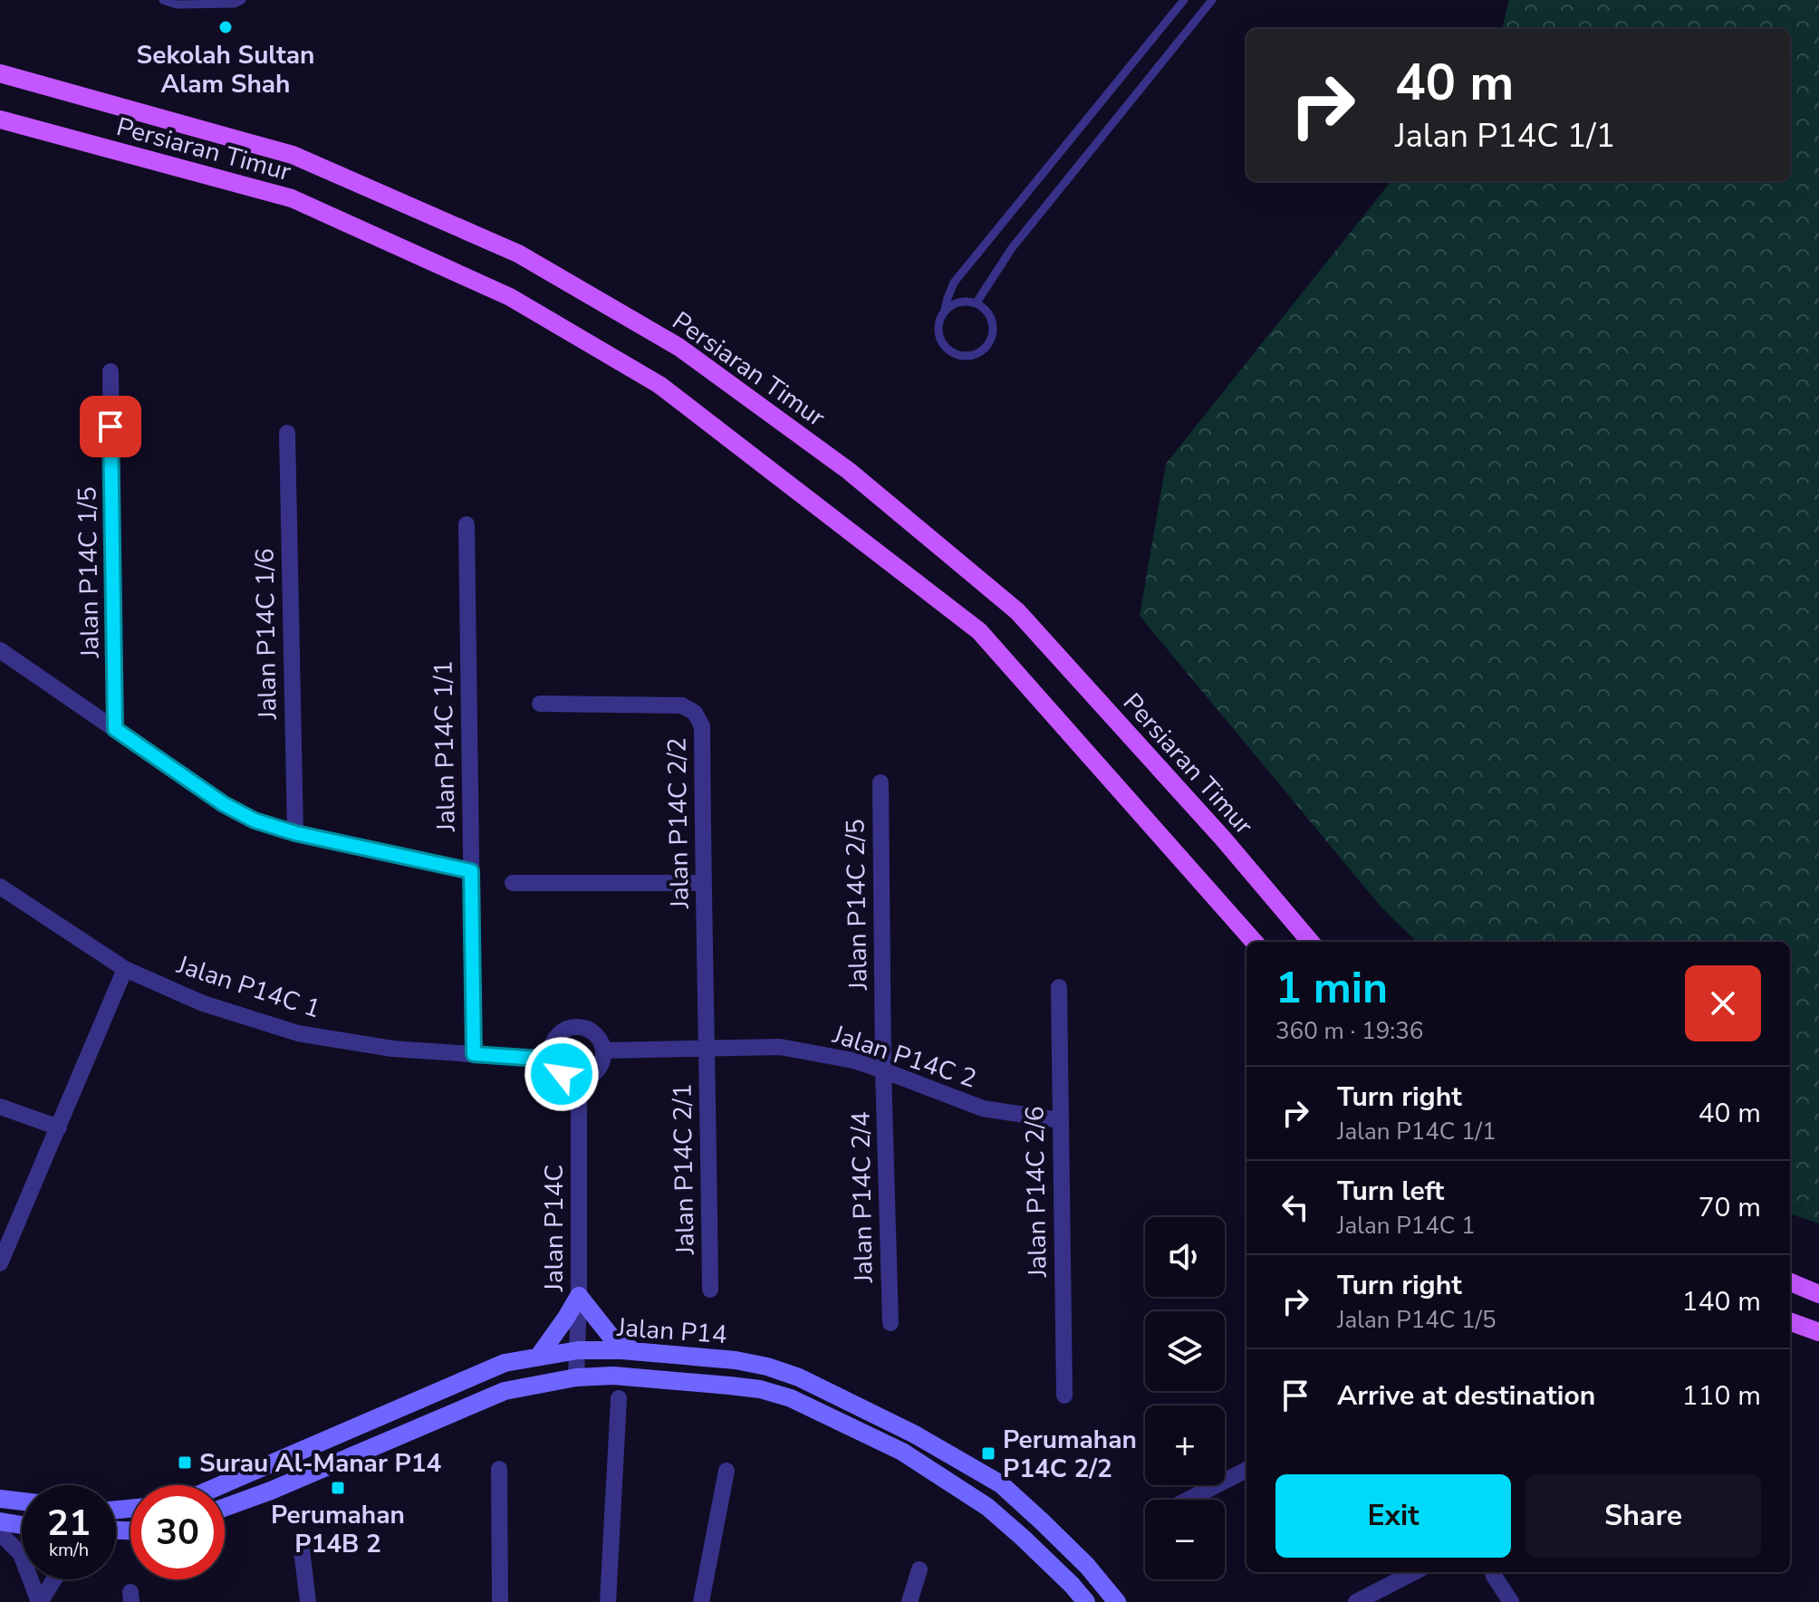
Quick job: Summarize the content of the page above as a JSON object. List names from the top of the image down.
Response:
{
  "streets": {
    "main road": ["Persiaran Timur", "Jalan P14"],
    "street": [
      "Jalan P14C 1/5",
      "Jalan P14C 1/6",
      "Jalan P14C 1/1",
      "Jalan P14C 2/2",
      "Jalan P14C 2/5",
      "Jalan P14C 1",
      "Jalan P14C 2",
      "Jalan P14C 2/1",
      "Jalan P14C 2/6",
      "Jalan P14C 2/4",
      "Jalan P14C"
    ]
  },
  "crossings": [
    ["Jalan P14C 1/1", "Jalan P14C 1"],
    ["Jalan P14C 2/2", "Jalan P14C 2"],
    ["Jalan P14C 2/2", "Jalan P14C 2/1"],
    ["Jalan P14C 2/5", "Jalan P14C 2"],
    ["Jalan P14C 2/5", "Jalan P14C 2/4"],
    ["Jalan P14C 1", "Jalan P14C 2"],
    ["Jalan P14C 1", "Jalan P14C"],
    ["Jalan P14C 2", "Jalan P14C 2/1"],
    ["Jalan P14C 2", "Jalan P14C 2/6"],
    ["Jalan P14C 2", "Jalan P14C 2/4"],
    ["Jalan P14C 2", "Jalan P14C"],
    ["Jalan P14C", "Jalan P14"]
  ],
  "places": {
    "other": ["Sekolah Sultan Alam Shah"],
    "transit": ["Perumahan P14C 2/2", "Surau Al-Manar P14", "Perumahan P14B 2"]
  },
  "page": {
    "turn": ["40 m", "Jalan P14C 1/1"],
    "heading": ["1 min", "360 m · 19:36"],
    "list": [
      {
        "name": "Turn right",
        "note": "Jalan P14C 1/1",
        "value": "40 m"
      },
      {
        "name": "Turn left",
        "note": "Jalan P14C 1",
        "value": "70 m"
      },
      {
        "name": "Turn right",
        "note": "Jalan P14C 1/5",
        "value": "140 m"
      },
      {
        "name": "Arrive at destination",
        "value": "110 m"
      }
    ],
    "map_buttons": ["+", "−"],
    "buttons": ["Exit", "Share"],
    "speed": "21 km/h",
    "limit": "30"
  }
}
